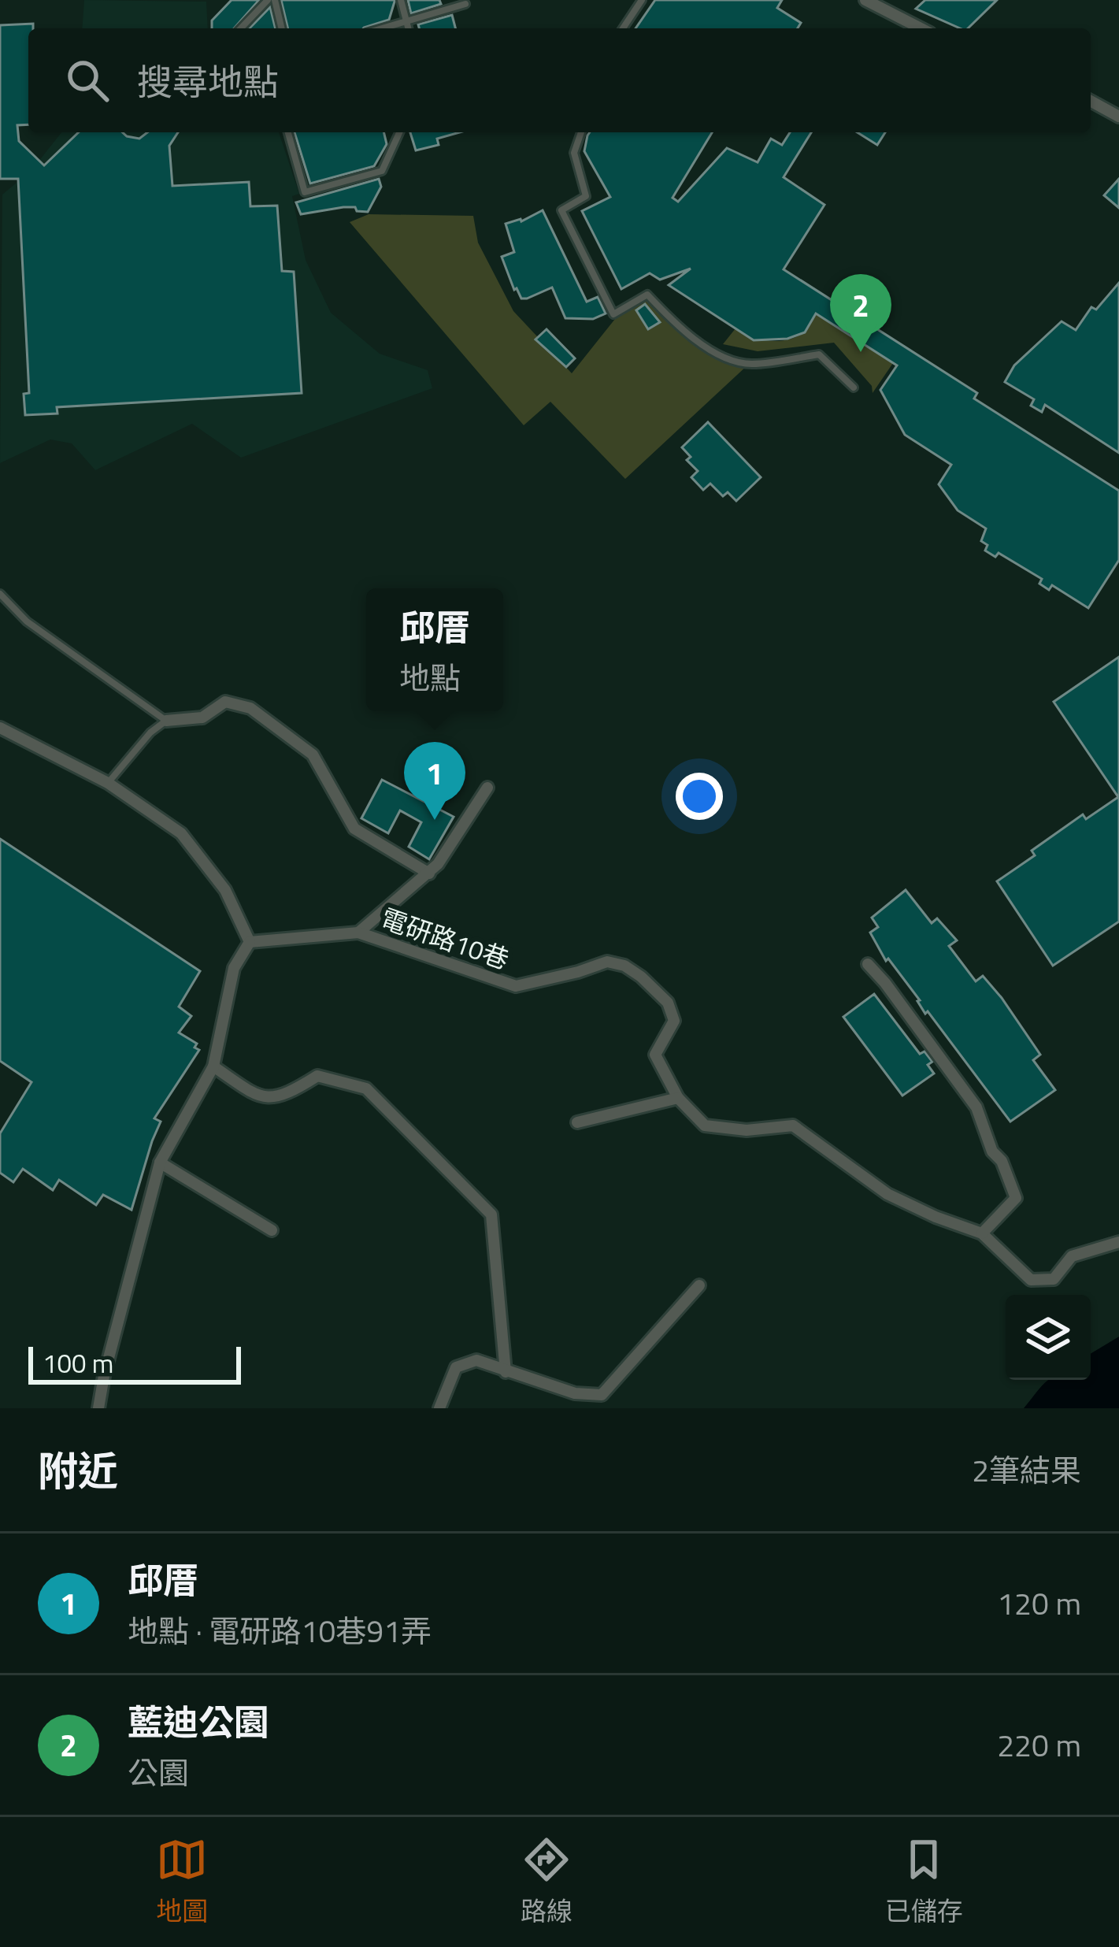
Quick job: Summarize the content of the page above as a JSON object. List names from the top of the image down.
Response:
{
  "streets": {
    "street": ["電研路10巷"]
  },
  "scale_bar": "100 m",
  "page": {
    "search": "搜尋地點",
    "pins": ["2", "1"],
    "popup": ["邱厝", "地點"],
    "scale": "100 m",
    "heading": ["附近", "2筆結果"],
    "list": [
      {
        "mark": "1",
        "name": "邱厝",
        "note": "地點 · 電研路10巷91弄",
        "value": "120 m"
      },
      {
        "mark": "2",
        "name": "藍迪公園",
        "note": "公園",
        "value": "220 m"
      }
    ],
    "nav": ["地圖", "路線", "已儲存"]
  }
}
